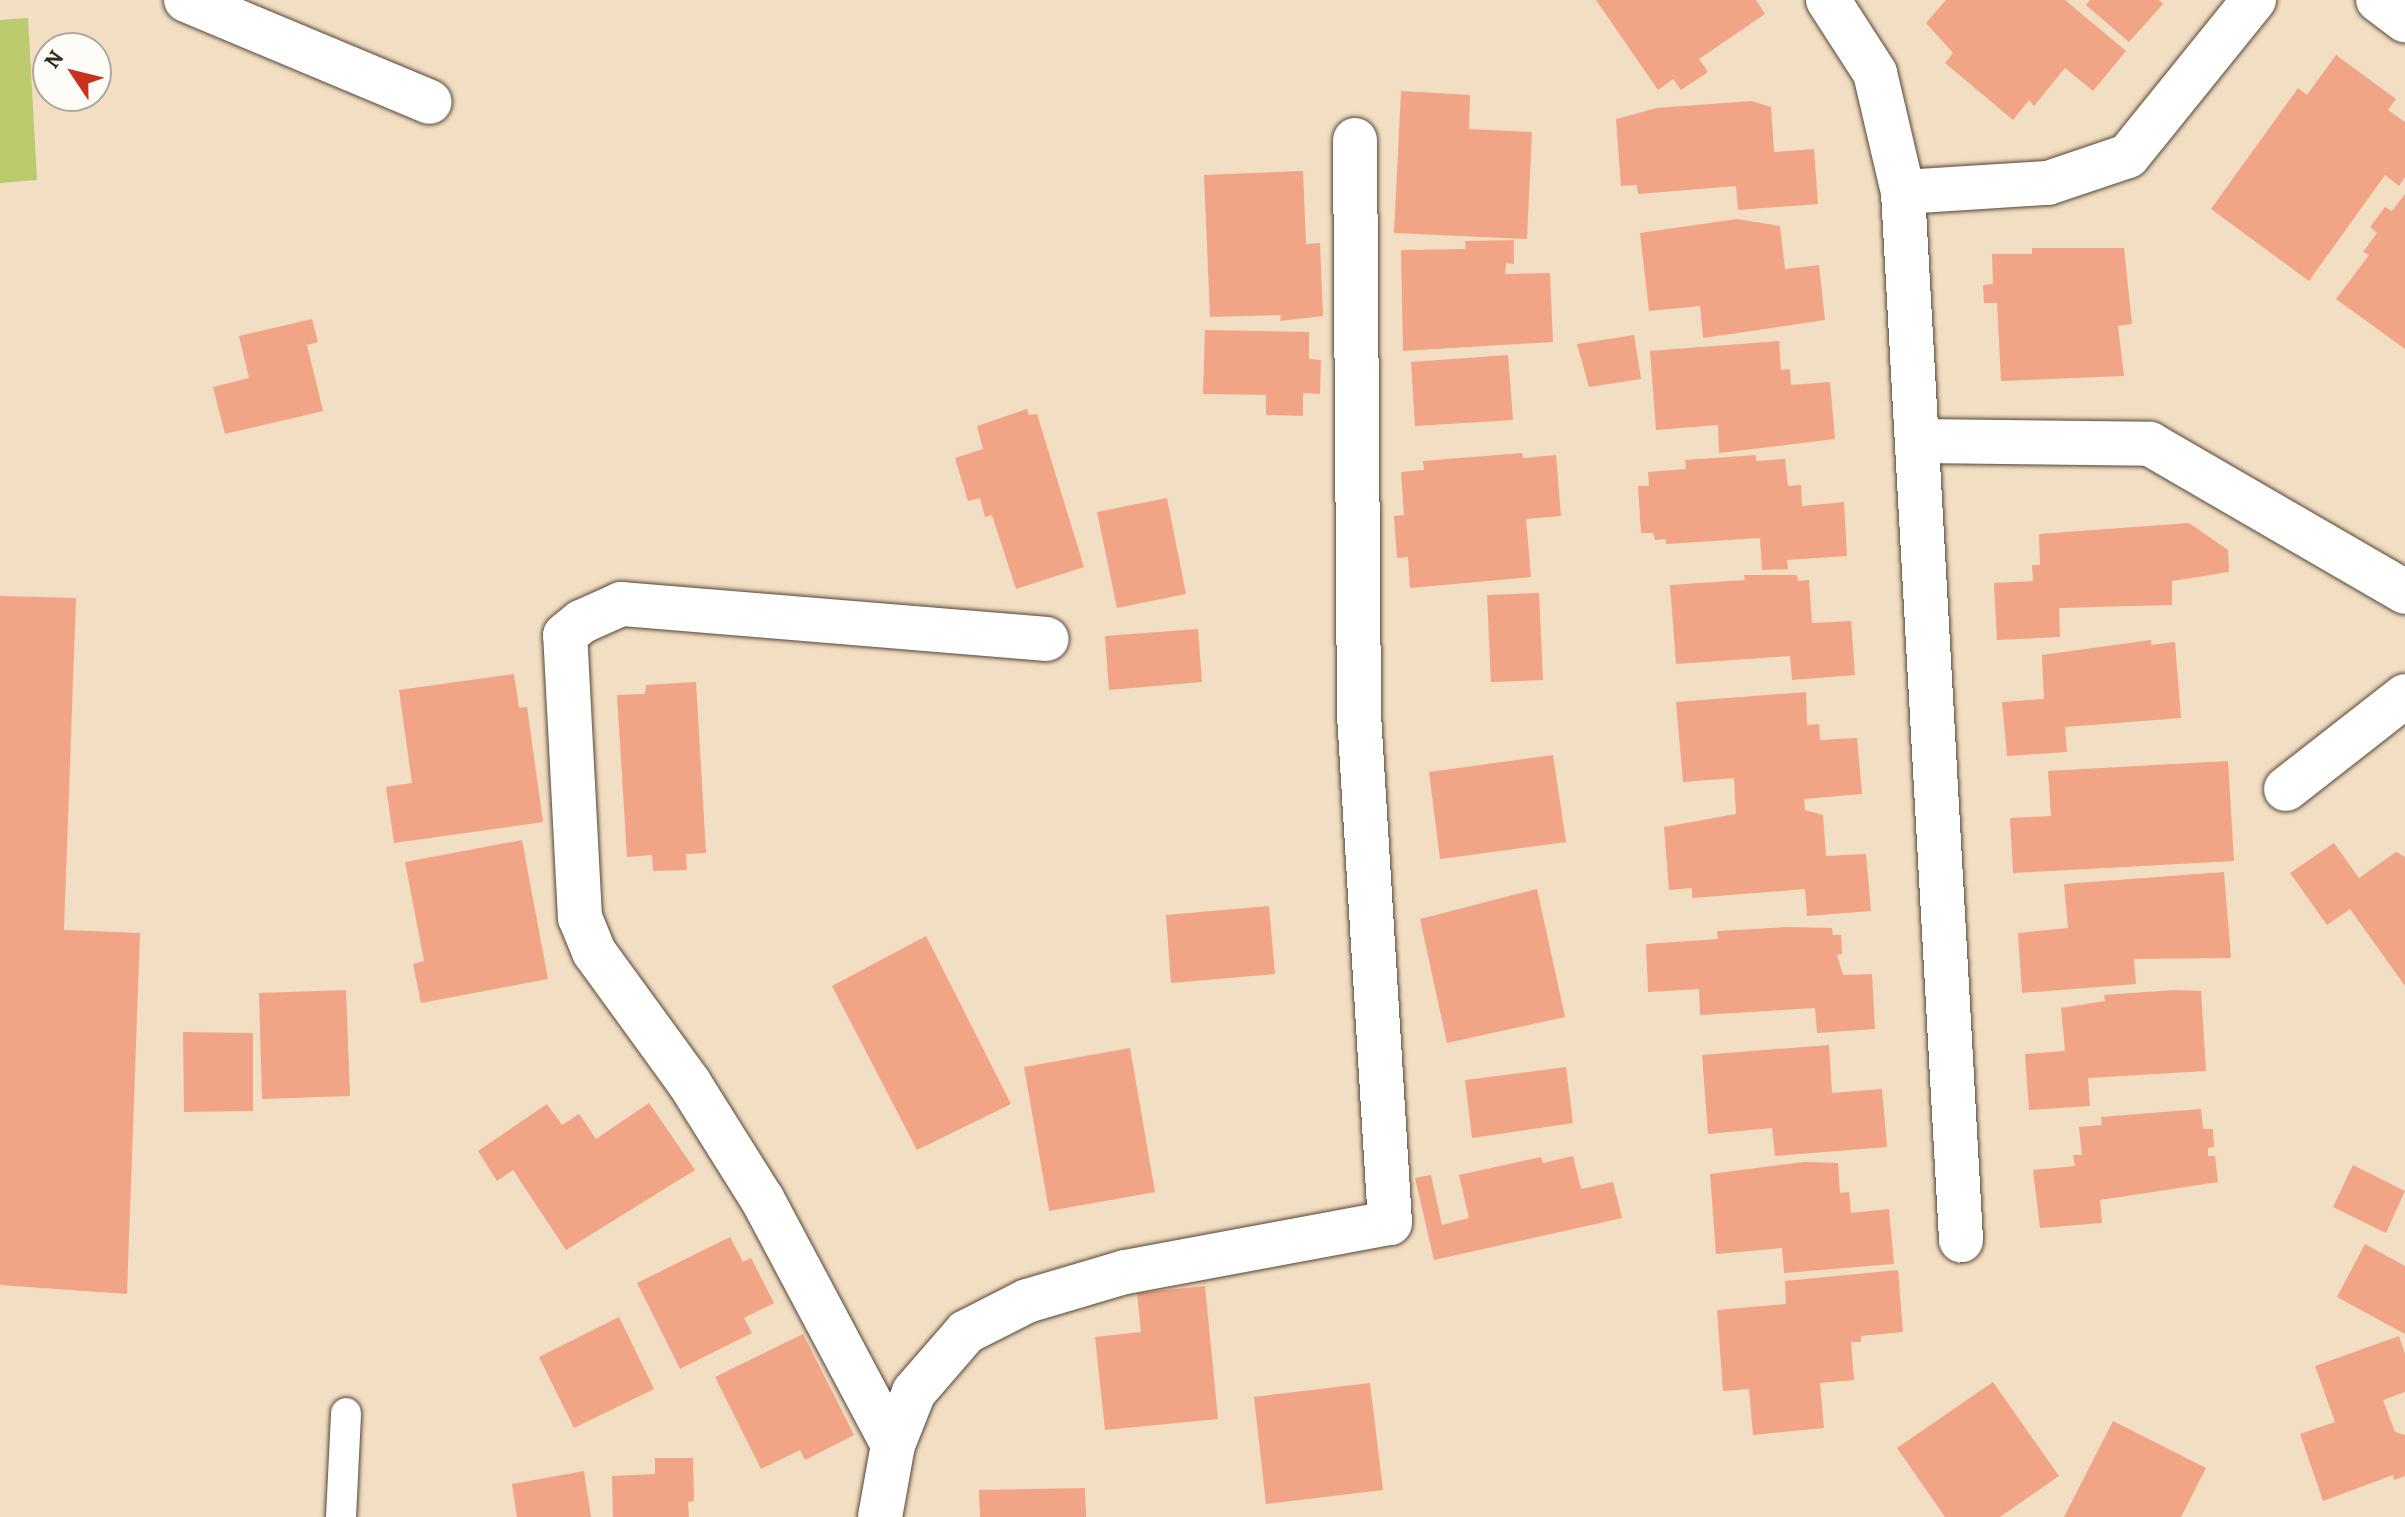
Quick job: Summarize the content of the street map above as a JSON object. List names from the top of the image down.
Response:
{
  "north": "top left"
}
